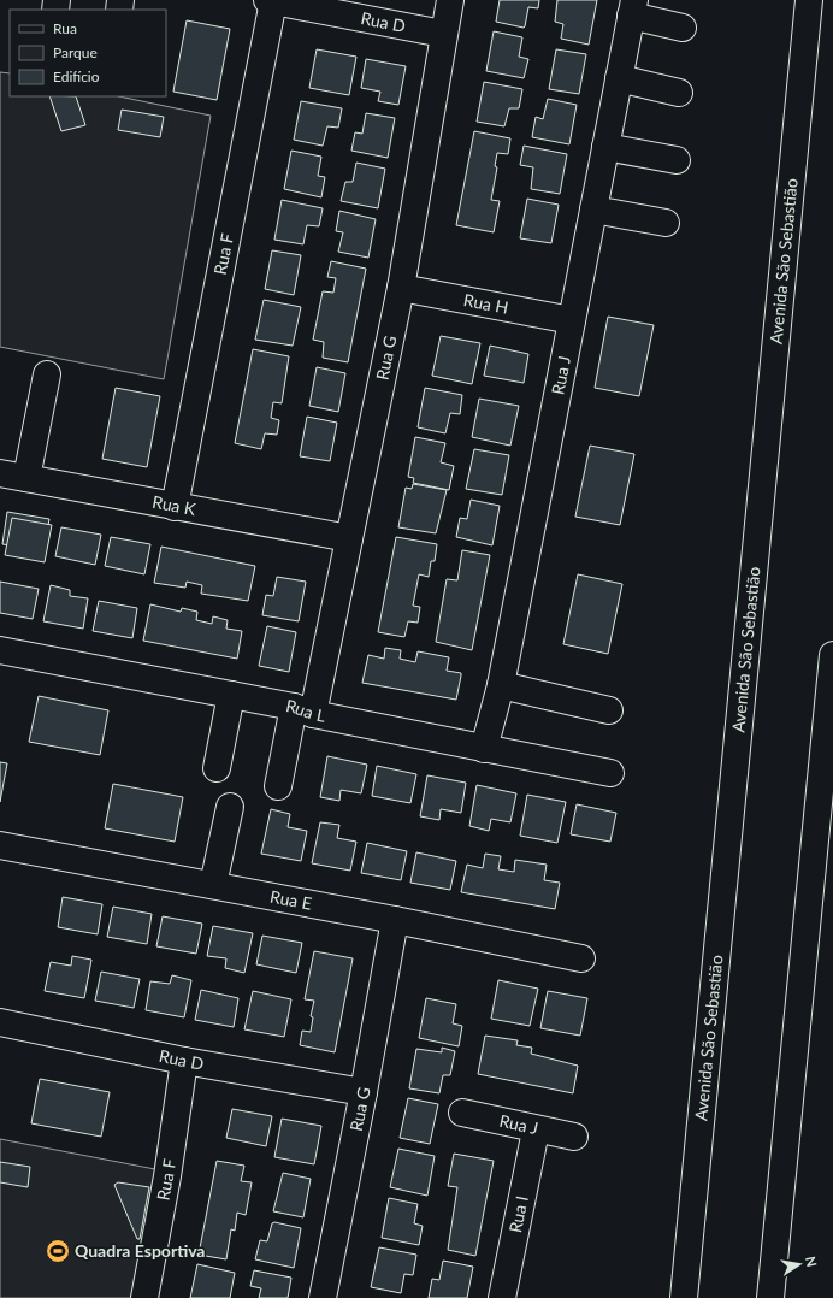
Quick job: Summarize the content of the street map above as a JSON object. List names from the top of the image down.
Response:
{
  "streets": {
    "street": [
      "Rua D",
      "Rua F",
      "Avenida São Sebastião",
      "Rua H",
      "Rua G",
      "Rua J",
      "Rua K",
      "Rua L",
      "Rua E",
      "Rua I"
    ]
  },
  "crossings": [
    ["Rua D", "Rua F"],
    ["Rua D", "Rua G"],
    ["Rua F", "Rua K"],
    ["Rua H", "Rua G"],
    ["Rua H", "Rua J"],
    ["Rua G", "Rua K"],
    ["Rua G", "Rua L"],
    ["Rua G", "Rua E"],
    ["Rua J", "Rua L"],
    ["Rua J", "Rua I"]
  ],
  "places": {
    "sports": ["Quadra Esportiva"]
  },
  "legend": ["Rua", "Parque", "Edifício"],
  "north": "right"
}
